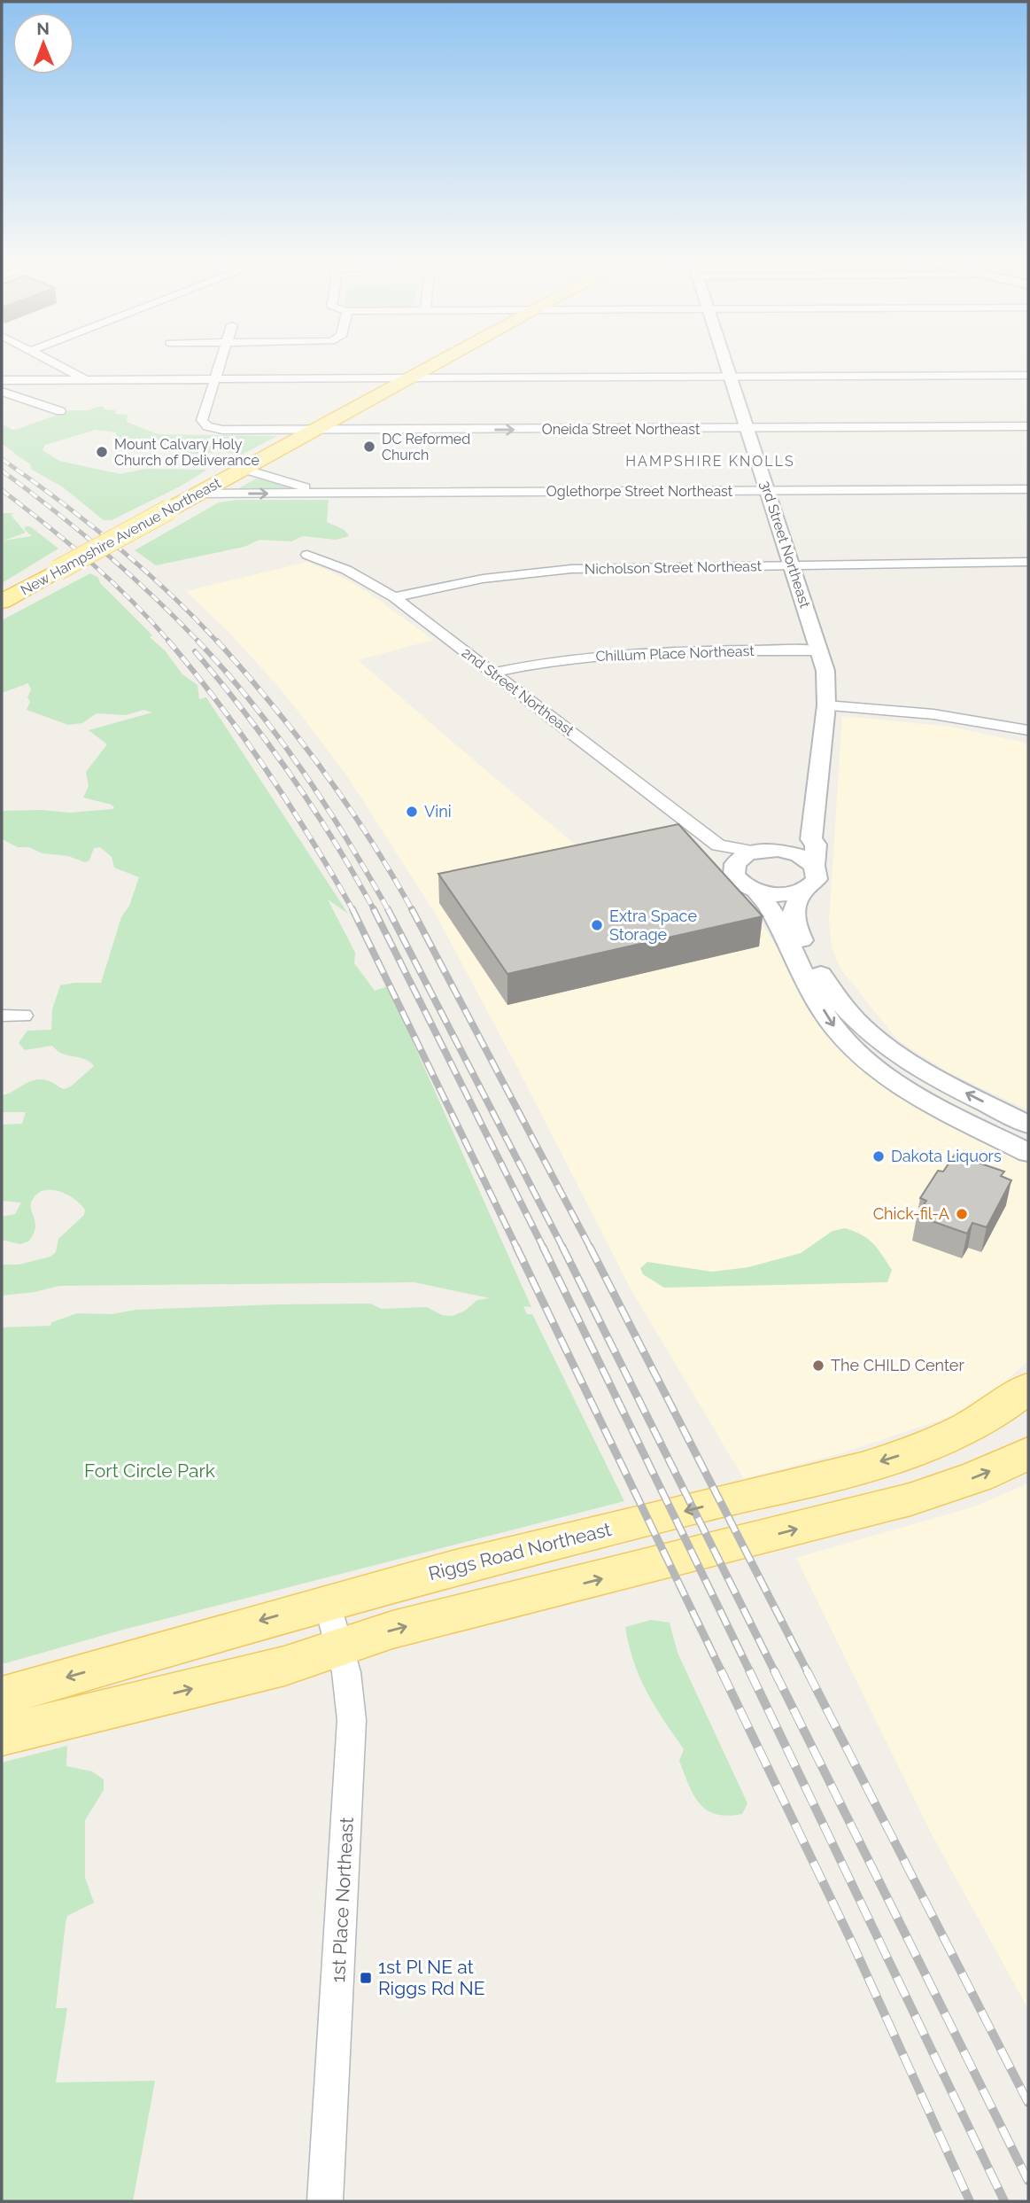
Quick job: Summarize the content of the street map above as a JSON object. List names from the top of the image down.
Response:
{
  "streets": {
    "main road": ["New Hampshire Avenue Northeast", "Riggs Road Northeast"],
    "street": [
      "Oneida Street Northeast",
      "Oglethorpe Street Northeast",
      "3rd Street Northeast",
      "Nicholson Street Northeast",
      "Chillum Place Northeast",
      "2nd Street Northeast",
      "1st Place Northeast"
    ]
  },
  "crossings": [
    ["Oneida Street Northeast", "New Hampshire Avenue Northeast"],
    ["Oneida Street Northeast", "3rd Street Northeast"],
    ["Oglethorpe Street Northeast", "New Hampshire Avenue Northeast"],
    ["Oglethorpe Street Northeast", "3rd Street Northeast"],
    ["3rd Street Northeast", "Nicholson Street Northeast"],
    ["3rd Street Northeast", "Chillum Place Northeast"],
    ["Nicholson Street Northeast", "2nd Street Northeast"],
    ["Chillum Place Northeast", "2nd Street Northeast"],
    ["Riggs Road Northeast", "1st Place Northeast"]
  ],
  "districts": ["HAMPSHIRE KNOLLS"],
  "parks": ["Fort Circle Park"],
  "places": {
    "other": [
      "DC Reformed Church",
      "Mount Calvary Holy Church of Deliverance",
      "Vini",
      "Extra Space Storage",
      "Dakota Liquors",
      "Chick-fil-A",
      "The CHILD Center"
    ],
    "transit": ["1st Pl NE at Riggs Rd NE"]
  },
  "north": "top"
}
